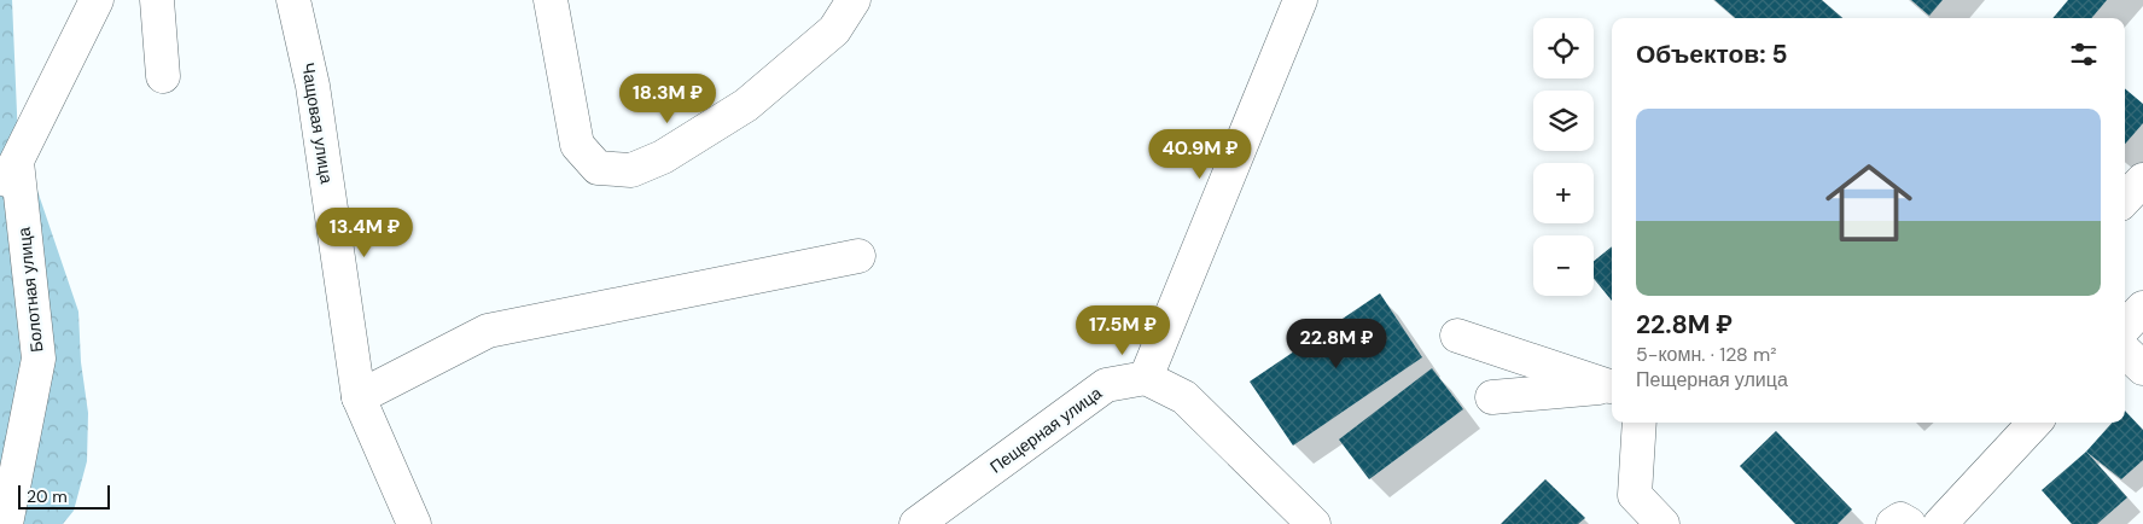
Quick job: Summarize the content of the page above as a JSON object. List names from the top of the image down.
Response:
{
  "streets": {
    "street": ["Чащовая улица", "Болотная улица", "Пещерная улица"]
  },
  "scale_bar": "20 m",
  "page": {
    "map_buttons": ["+", "−"],
    "heading": "Объектов: 5",
    "price": [
      "18.3M ₽",
      "40.9M ₽",
      "13.4M ₽",
      "17.5M ₽",
      "22.8M ₽"
    ],
    "list": [
      {
        "name": "22.8M ₽",
        "note": "5-комн. · 128 m² · Пещерная улица"
      }
    ],
    "scale": "20 m"
  }
}
